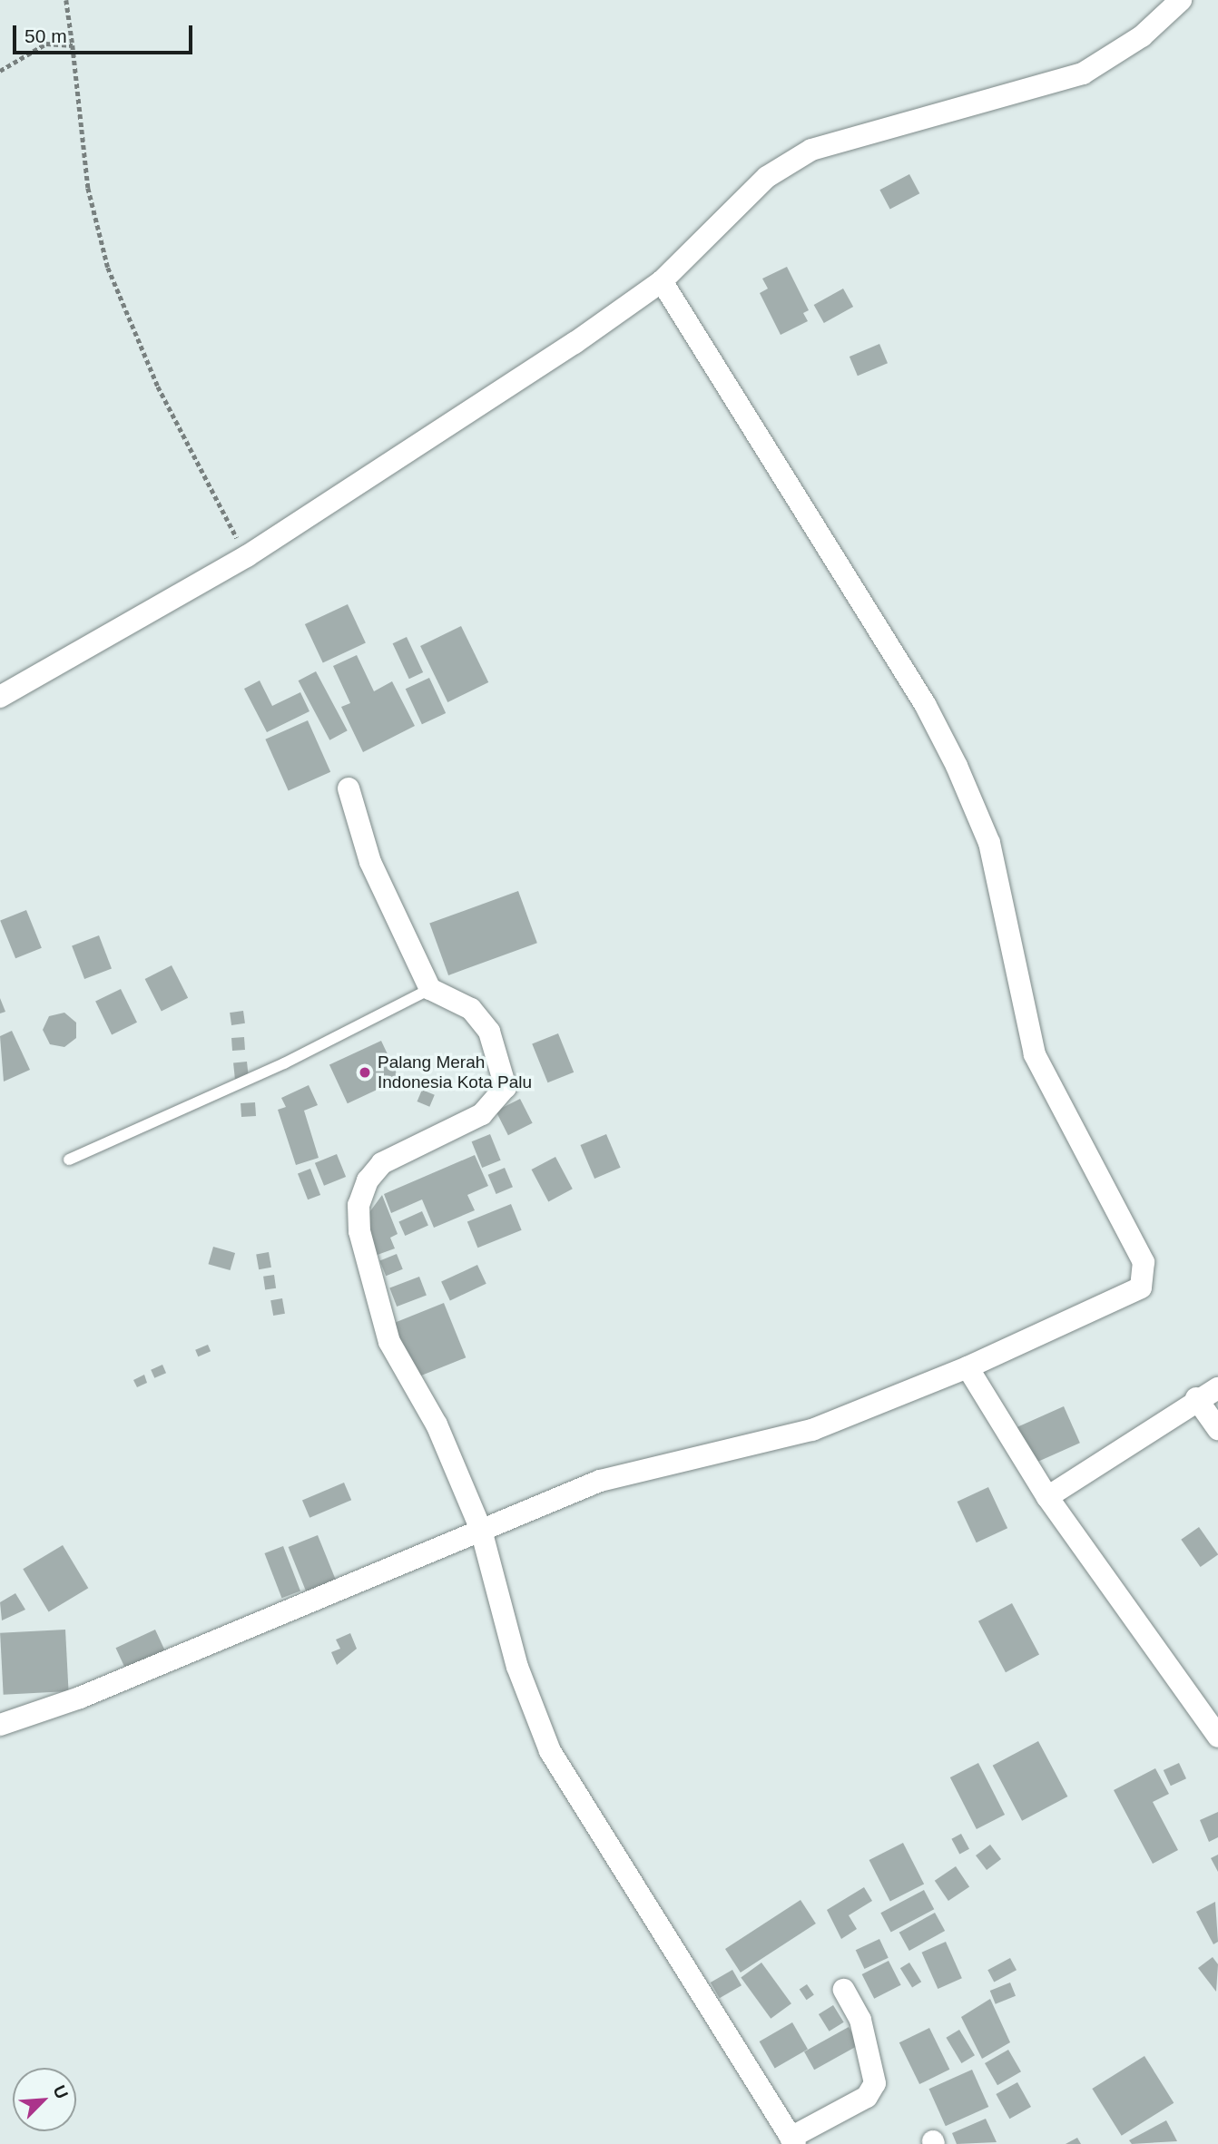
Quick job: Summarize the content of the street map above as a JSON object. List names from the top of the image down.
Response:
{
  "places": ["Palang Merah Indonesia Kota Palu"],
  "scale_bar": "50 m",
  "north": "top right"
}
